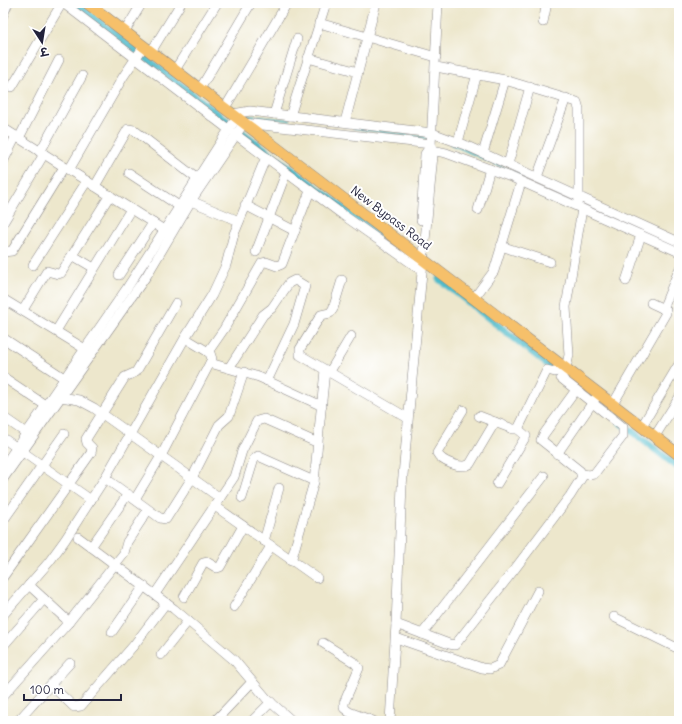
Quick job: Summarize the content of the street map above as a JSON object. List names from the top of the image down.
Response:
{
  "streets": {
    "main road": ["New Bypass Road"]
  },
  "scale_bar": "100 m",
  "north": "bottom"
}
